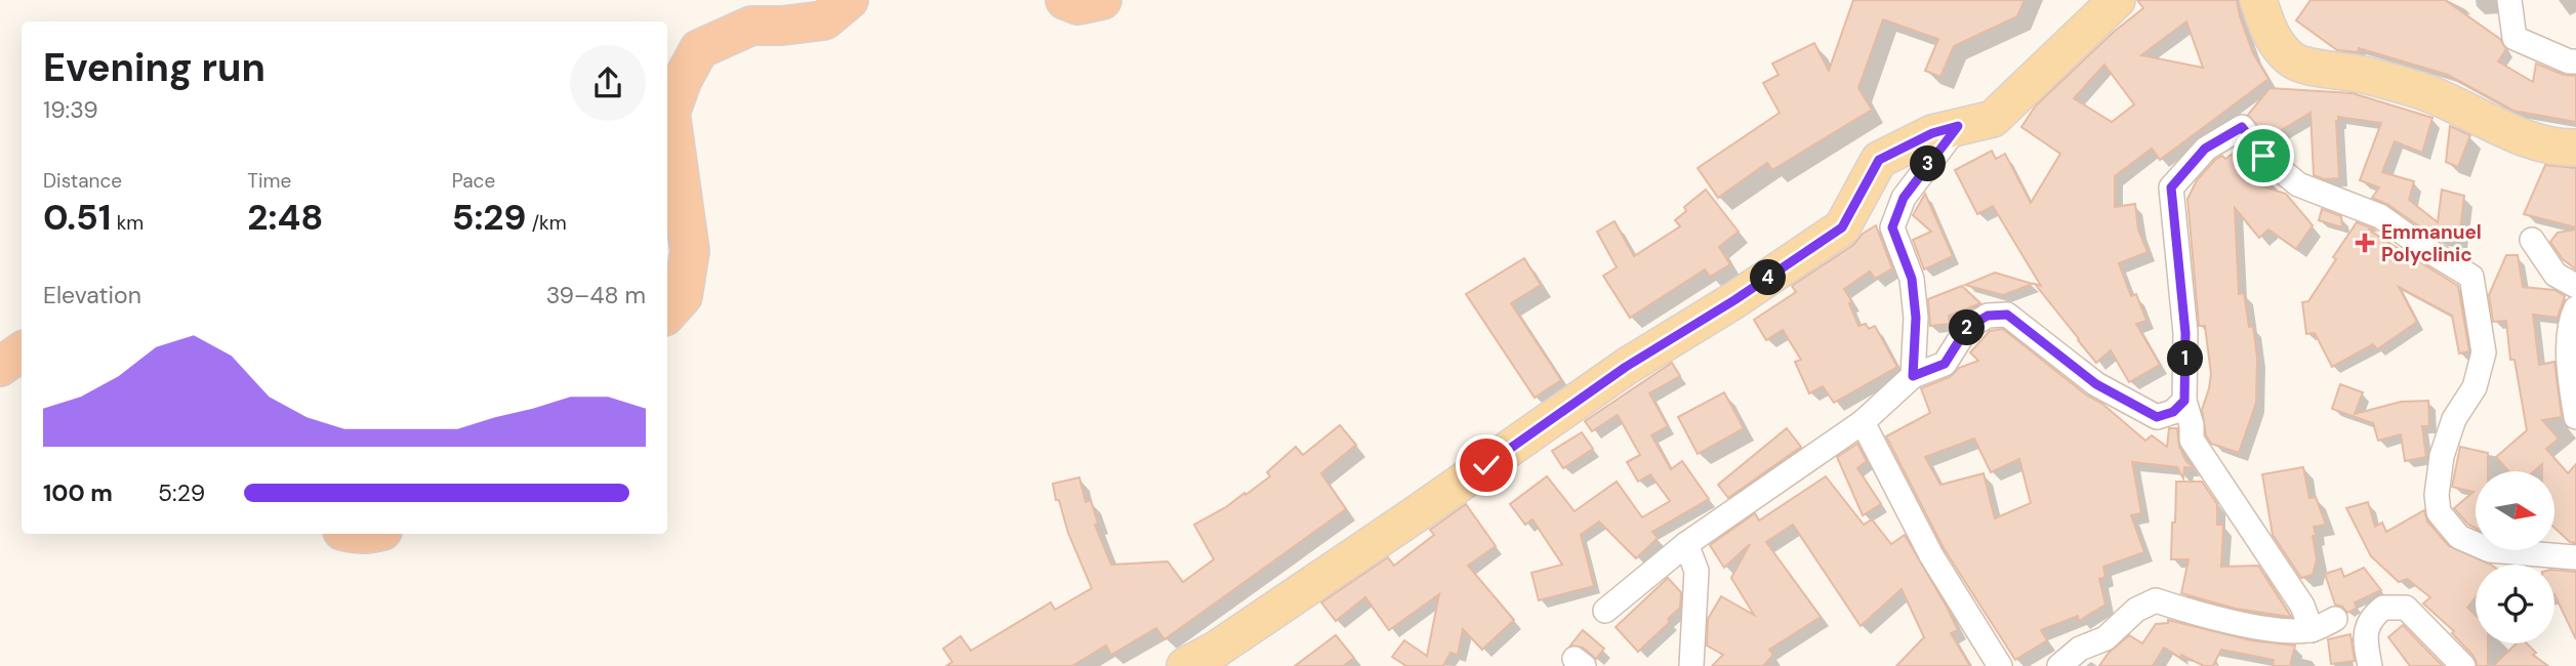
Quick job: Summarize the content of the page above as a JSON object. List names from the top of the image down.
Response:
{
  "places": {
    "health": ["Emmanuel Polyclinic"]
  },
  "north": "right",
  "page": {
    "heading": ["Evening run", "19:39"],
    "stats": [
      ["Distance", "0.51 km"],
      ["Time", "2:48"],
      ["Pace", "5:29 /km"]
    ],
    "pins": [
      "3",
      "4",
      "2",
      "1"
    ],
    "chart": ["Elevation", "39–48 m"],
    "list": [
      {
        "name": "100 m",
        "note": "5:29"
      }
    ]
  }
}
